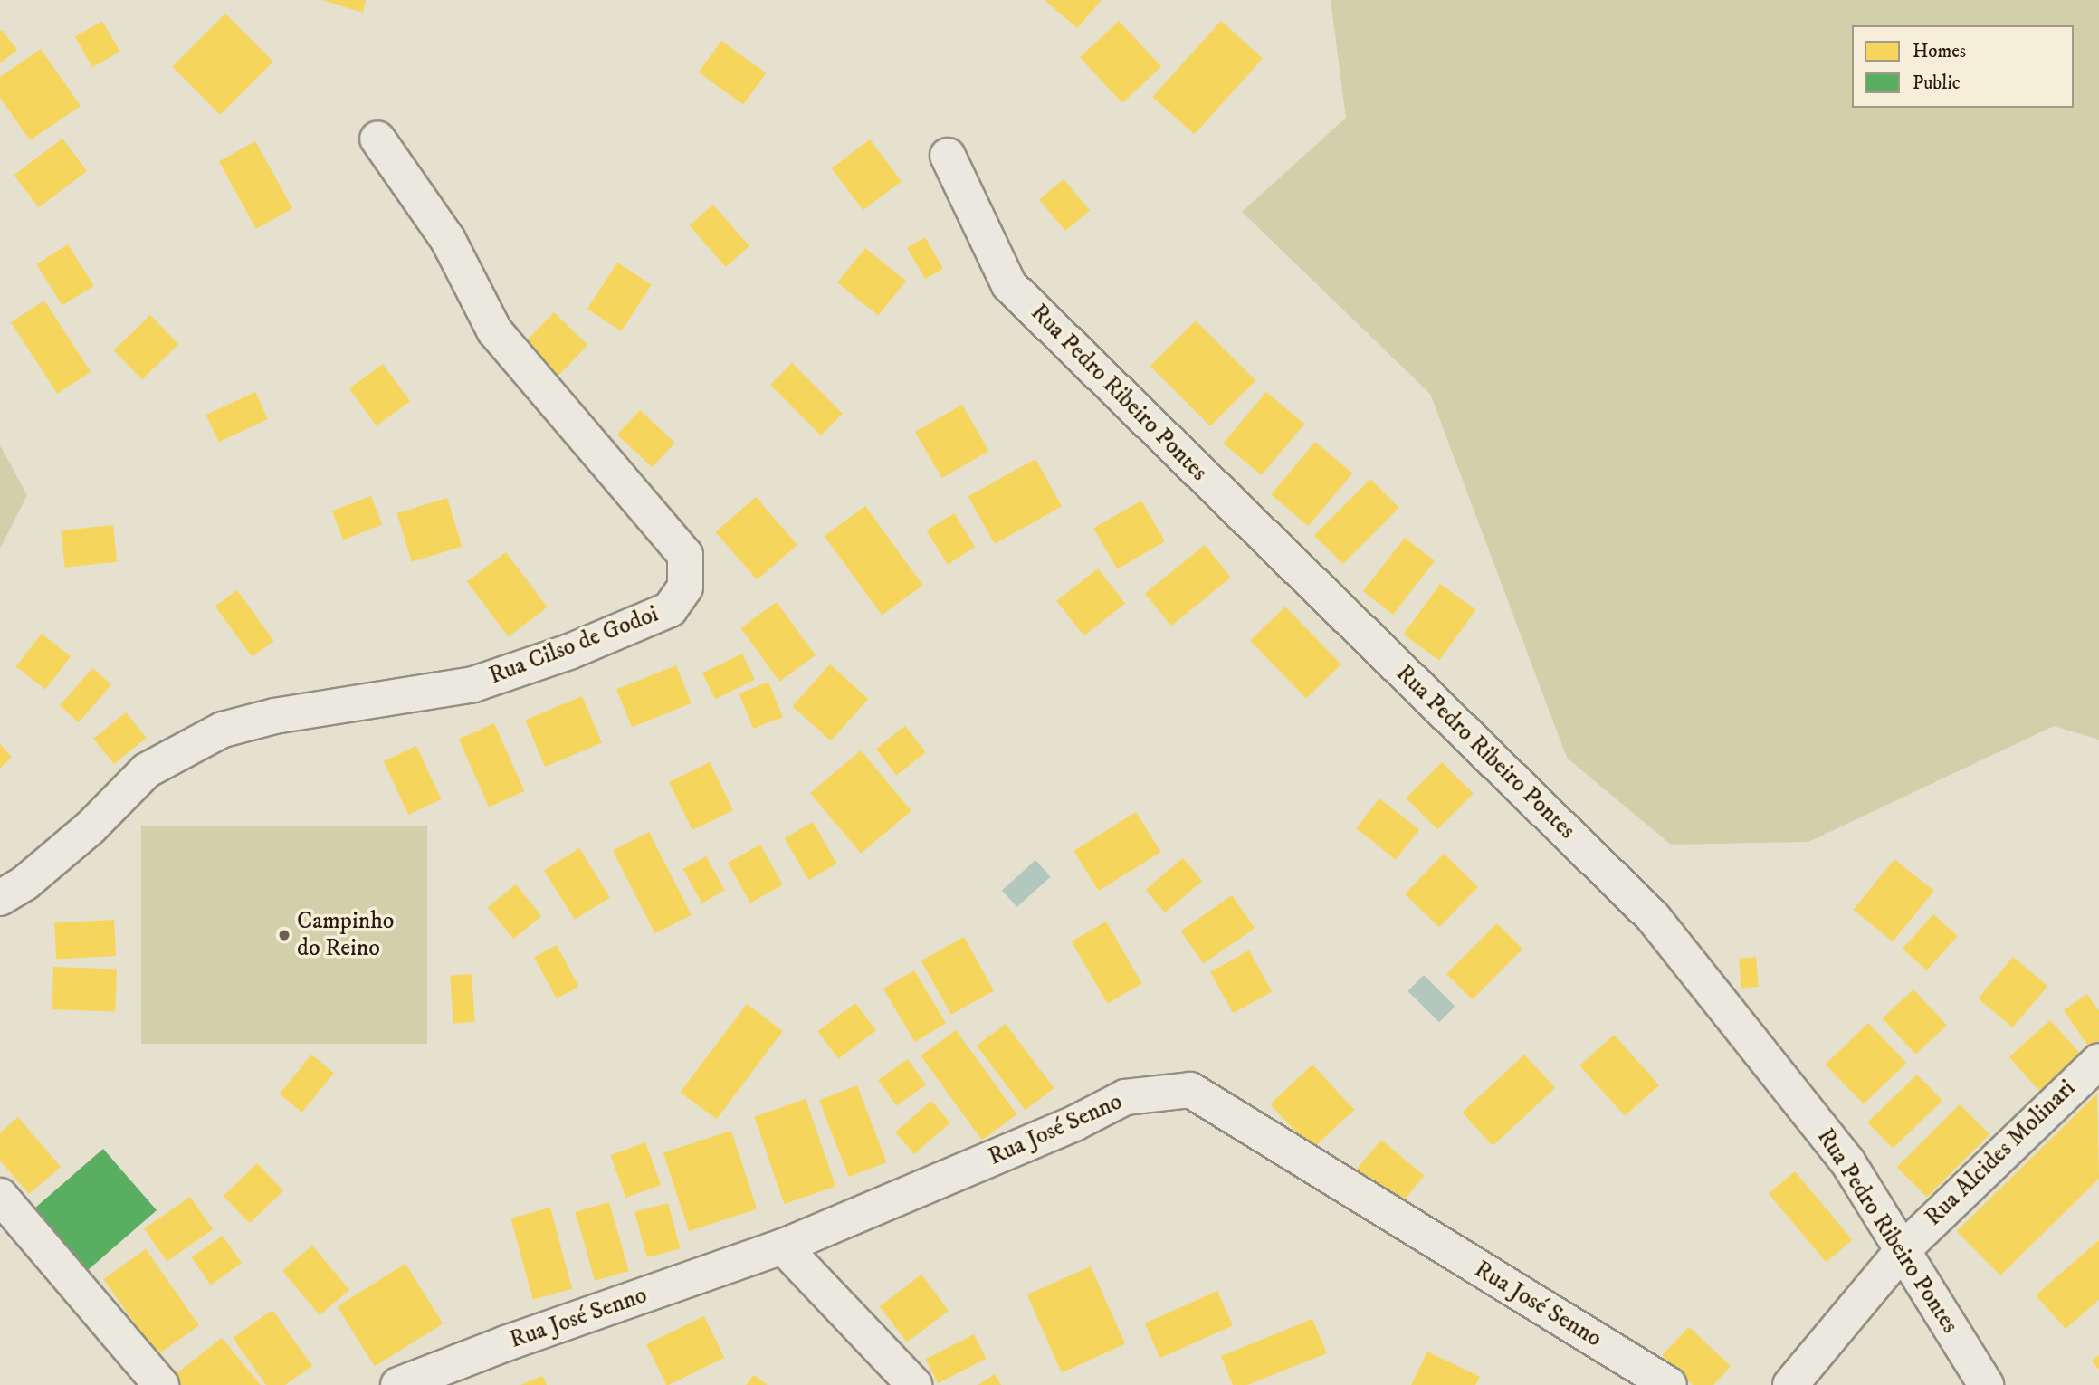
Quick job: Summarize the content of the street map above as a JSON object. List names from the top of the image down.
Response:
{
  "streets": {
    "street": [
      "Rua Pedro Ribeiro Pontes",
      "Rua Cilso de Godoi",
      "Rua José Senno",
      "Rua Alcides Molinari"
    ]
  },
  "crossings": [
    ["Rua Pedro Ribeiro Pontes", "Rua Alcides Molinari"]
  ],
  "places": ["Campinho do Reino"],
  "legend": ["Homes", "Public"]
}
